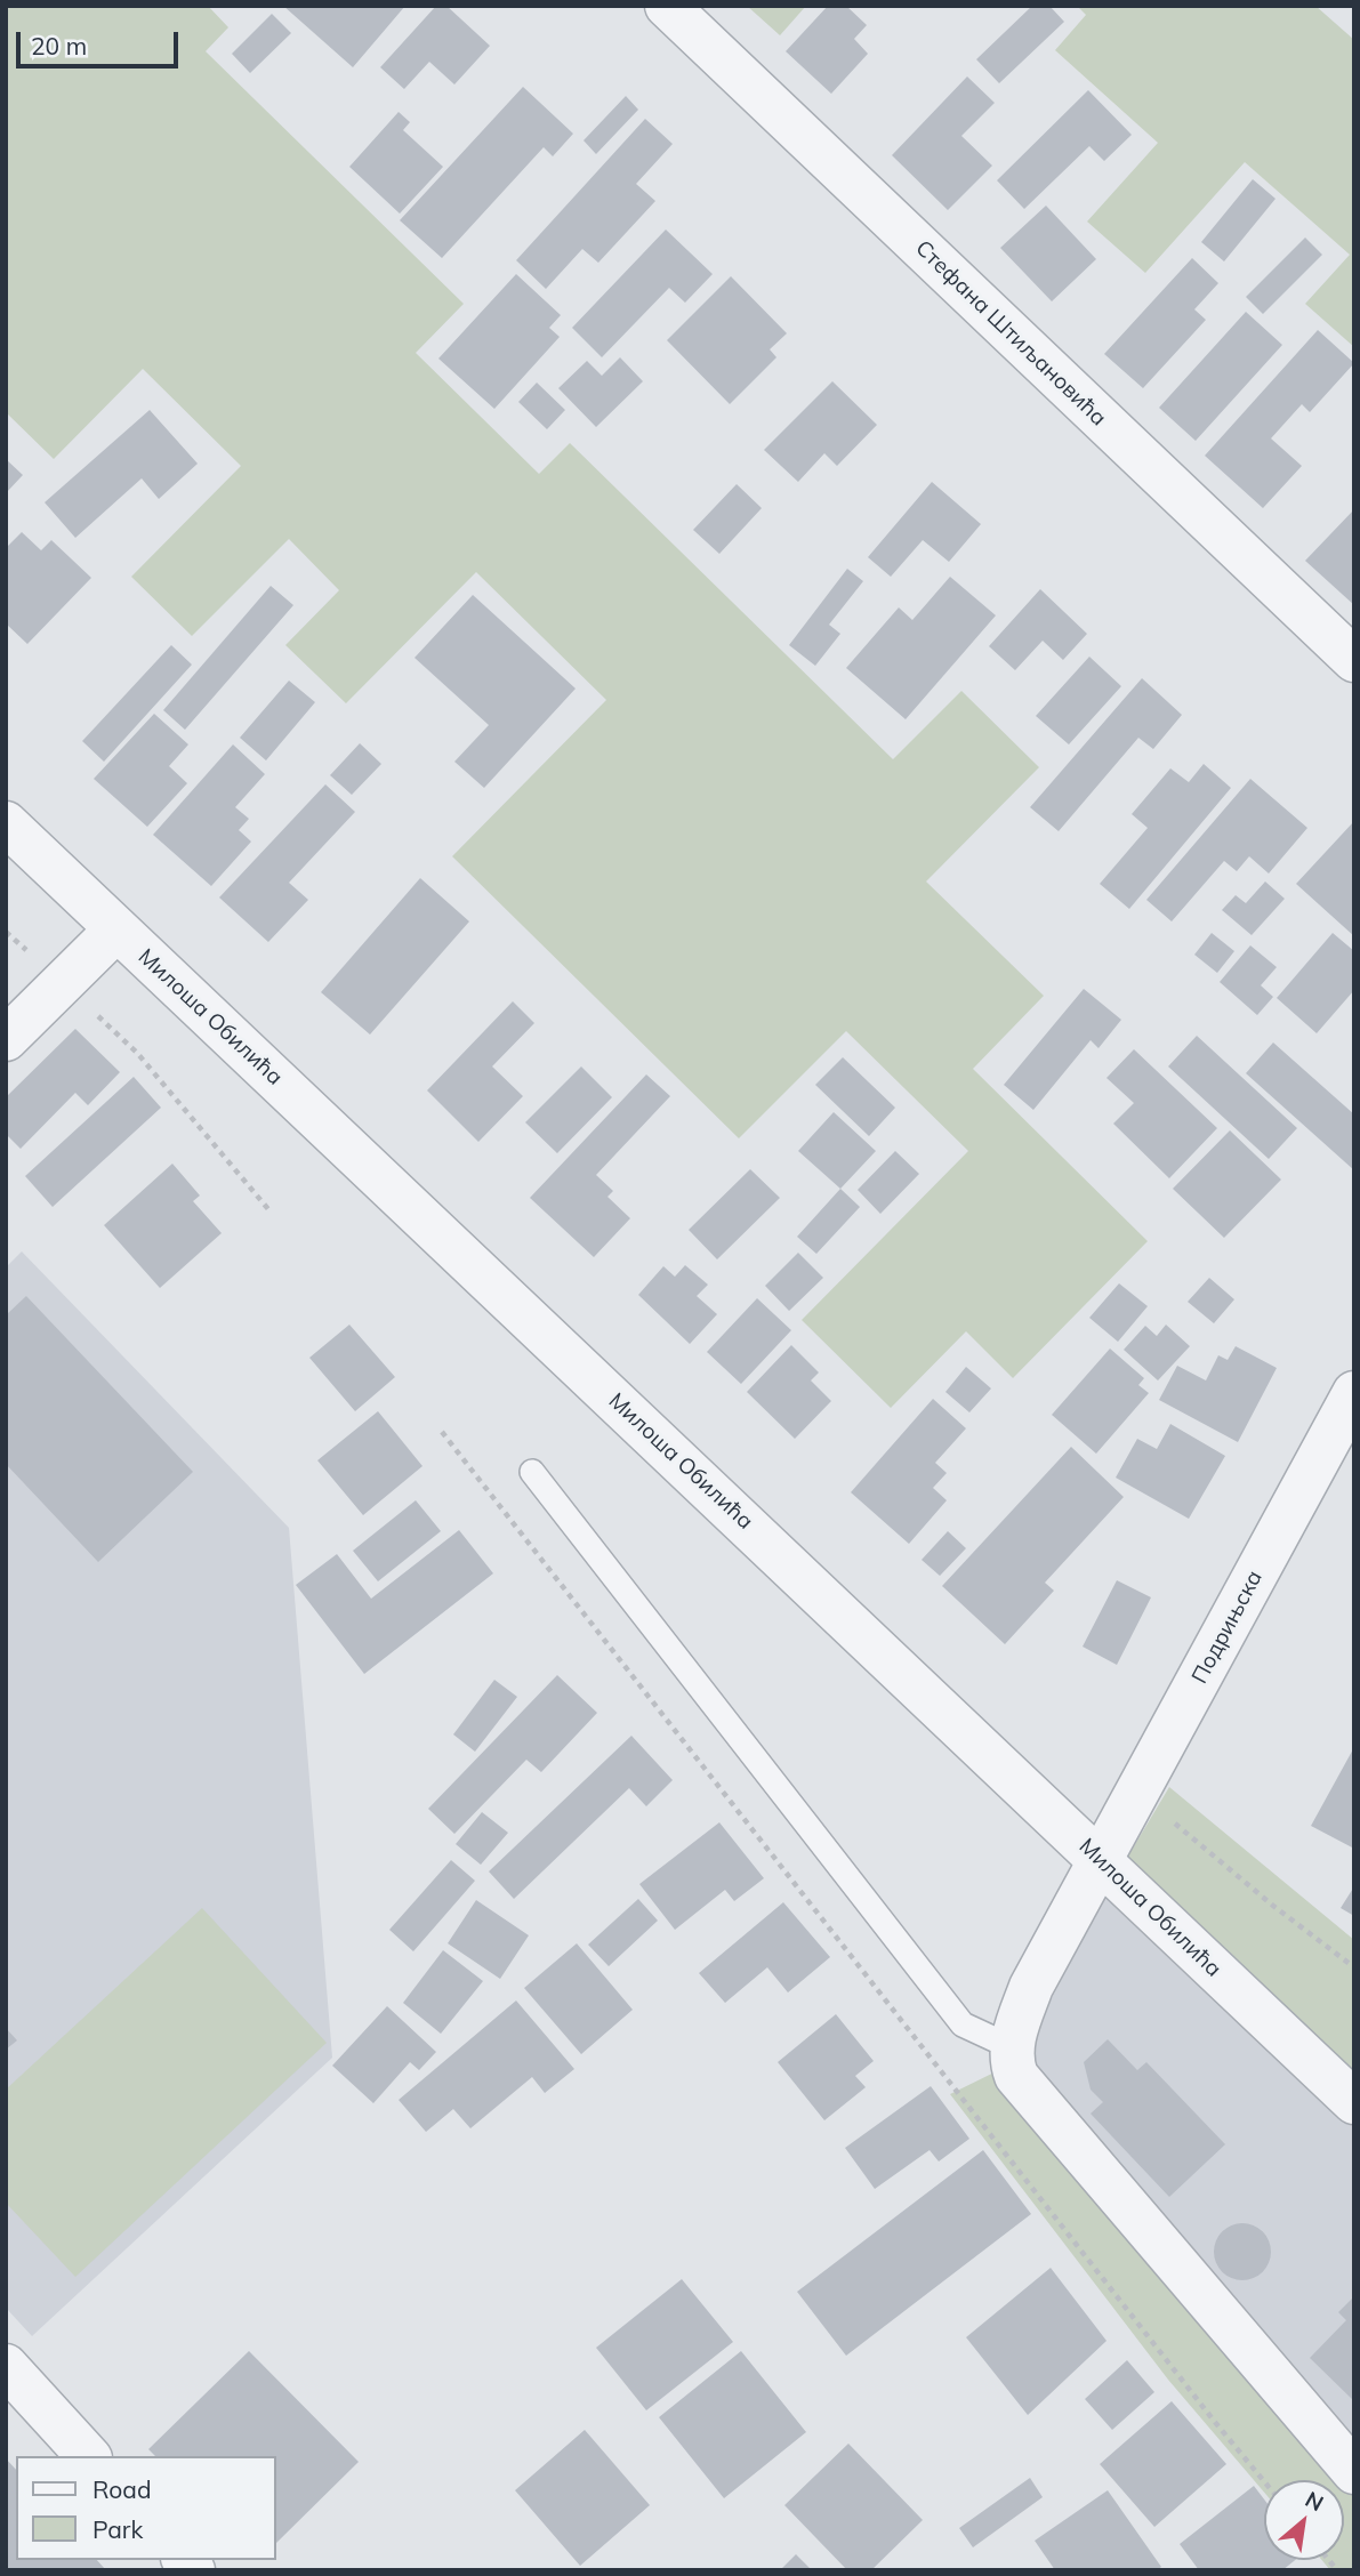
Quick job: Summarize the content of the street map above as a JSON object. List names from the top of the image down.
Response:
{
  "streets": {
    "street": ["Стефана Штиљановића", "Милоша Обилића", "Подрињска"]
  },
  "crossings": [
    ["Милоша Обилића", "Подрињска"]
  ],
  "legend": ["Road", "Park"],
  "scale_bar": "20 m",
  "north": "top right"
}
